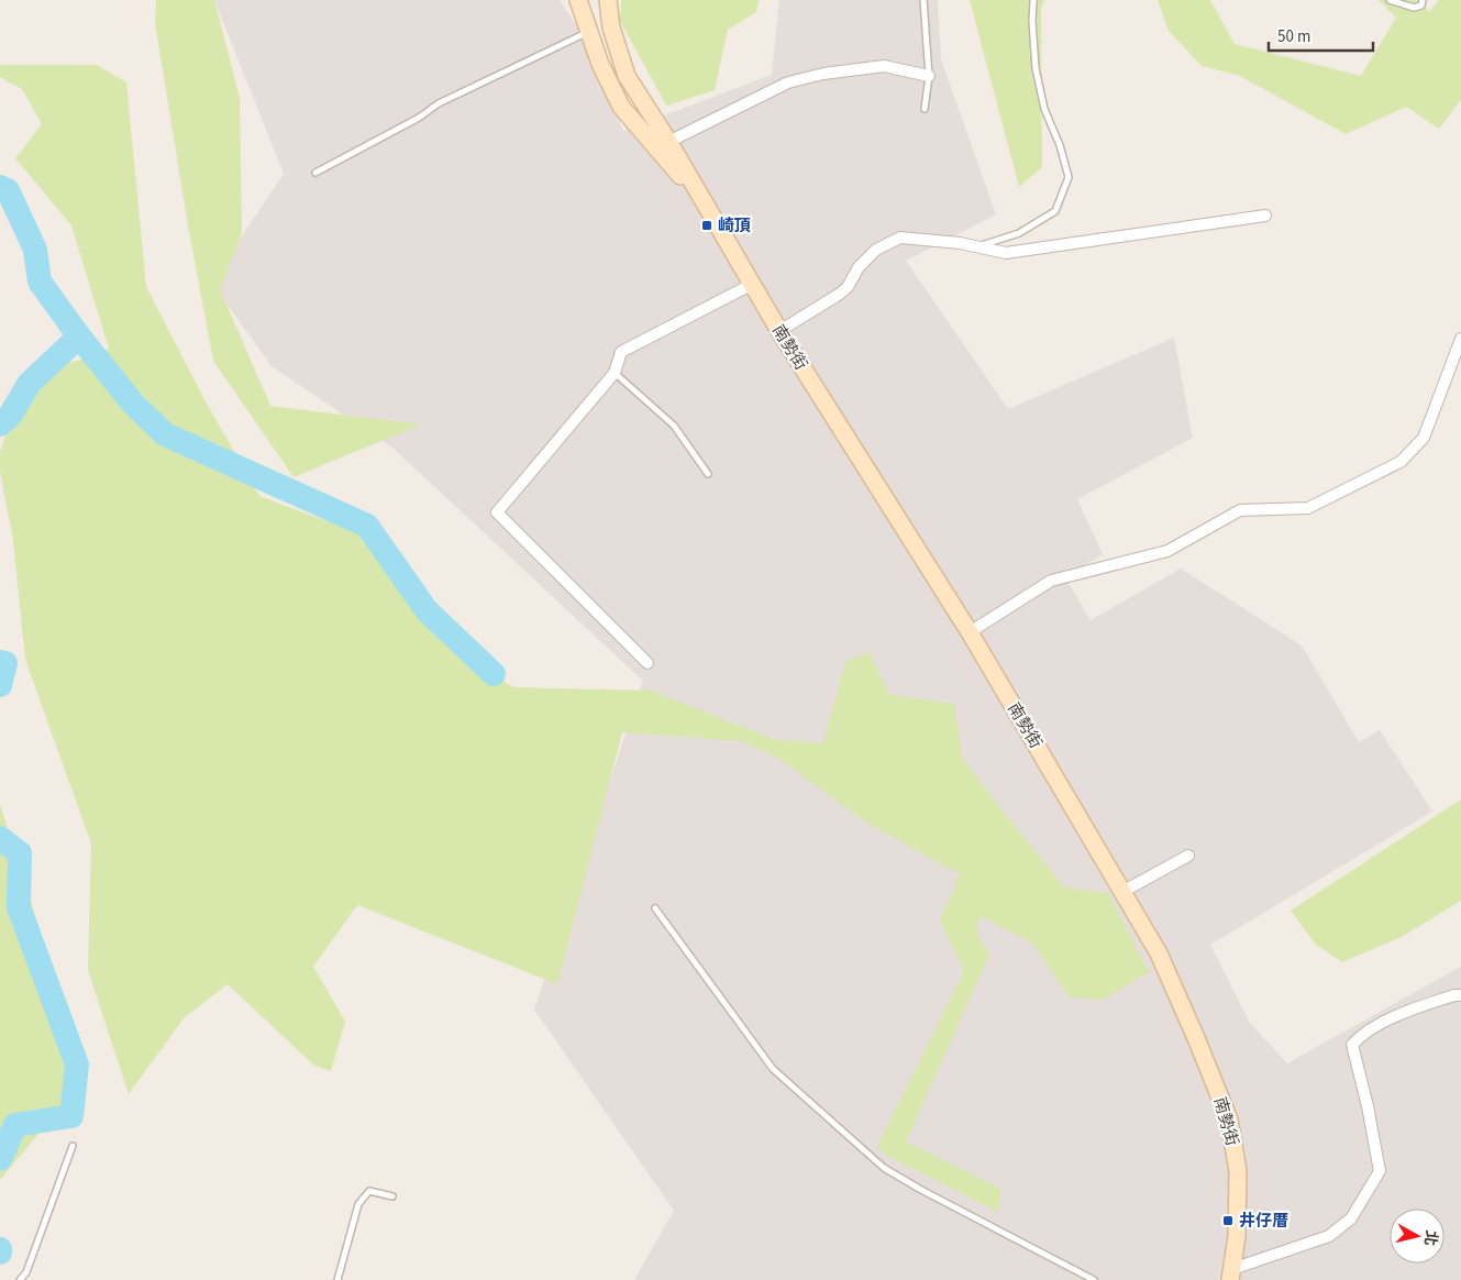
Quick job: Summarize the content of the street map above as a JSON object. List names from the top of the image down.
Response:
{
  "streets": {
    "main road": ["南勢街"]
  },
  "places": {
    "transit": ["崎頂", "井仔厝"]
  },
  "scale_bar": "50 m",
  "north": "right"
}
